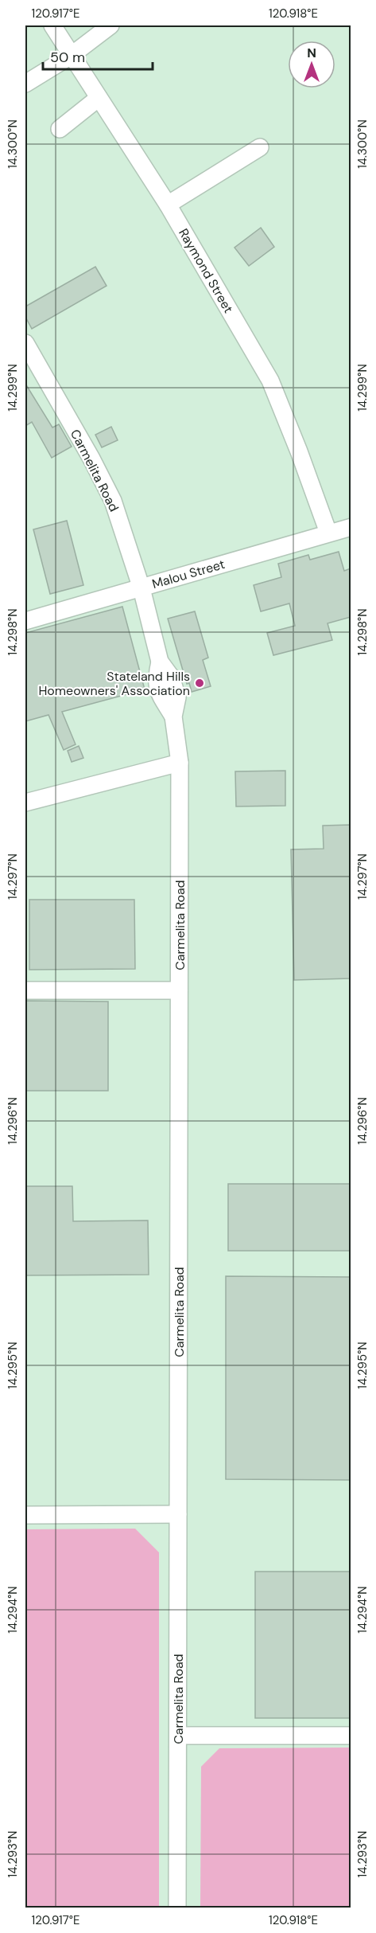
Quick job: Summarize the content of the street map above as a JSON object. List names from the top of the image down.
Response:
{
  "streets": {
    "street": ["Raymond Street", "Carmelita Road", "Malou Street"]
  },
  "crossings": [
    ["Raymond Street", "Malou Street"],
    ["Carmelita Road", "Malou Street"]
  ],
  "places": ["Stateland Hills Homeowners' Association"],
  "scale_bar": "50 m",
  "north": "top",
  "coordinates": [
    "120.917°E",
    "120.918°E",
    "14.300°N",
    "14.299°N",
    "14.298°N",
    "14.297°N",
    "14.296°N",
    "14.295°N",
    "14.294°N",
    "14.293°N"
  ]
}
